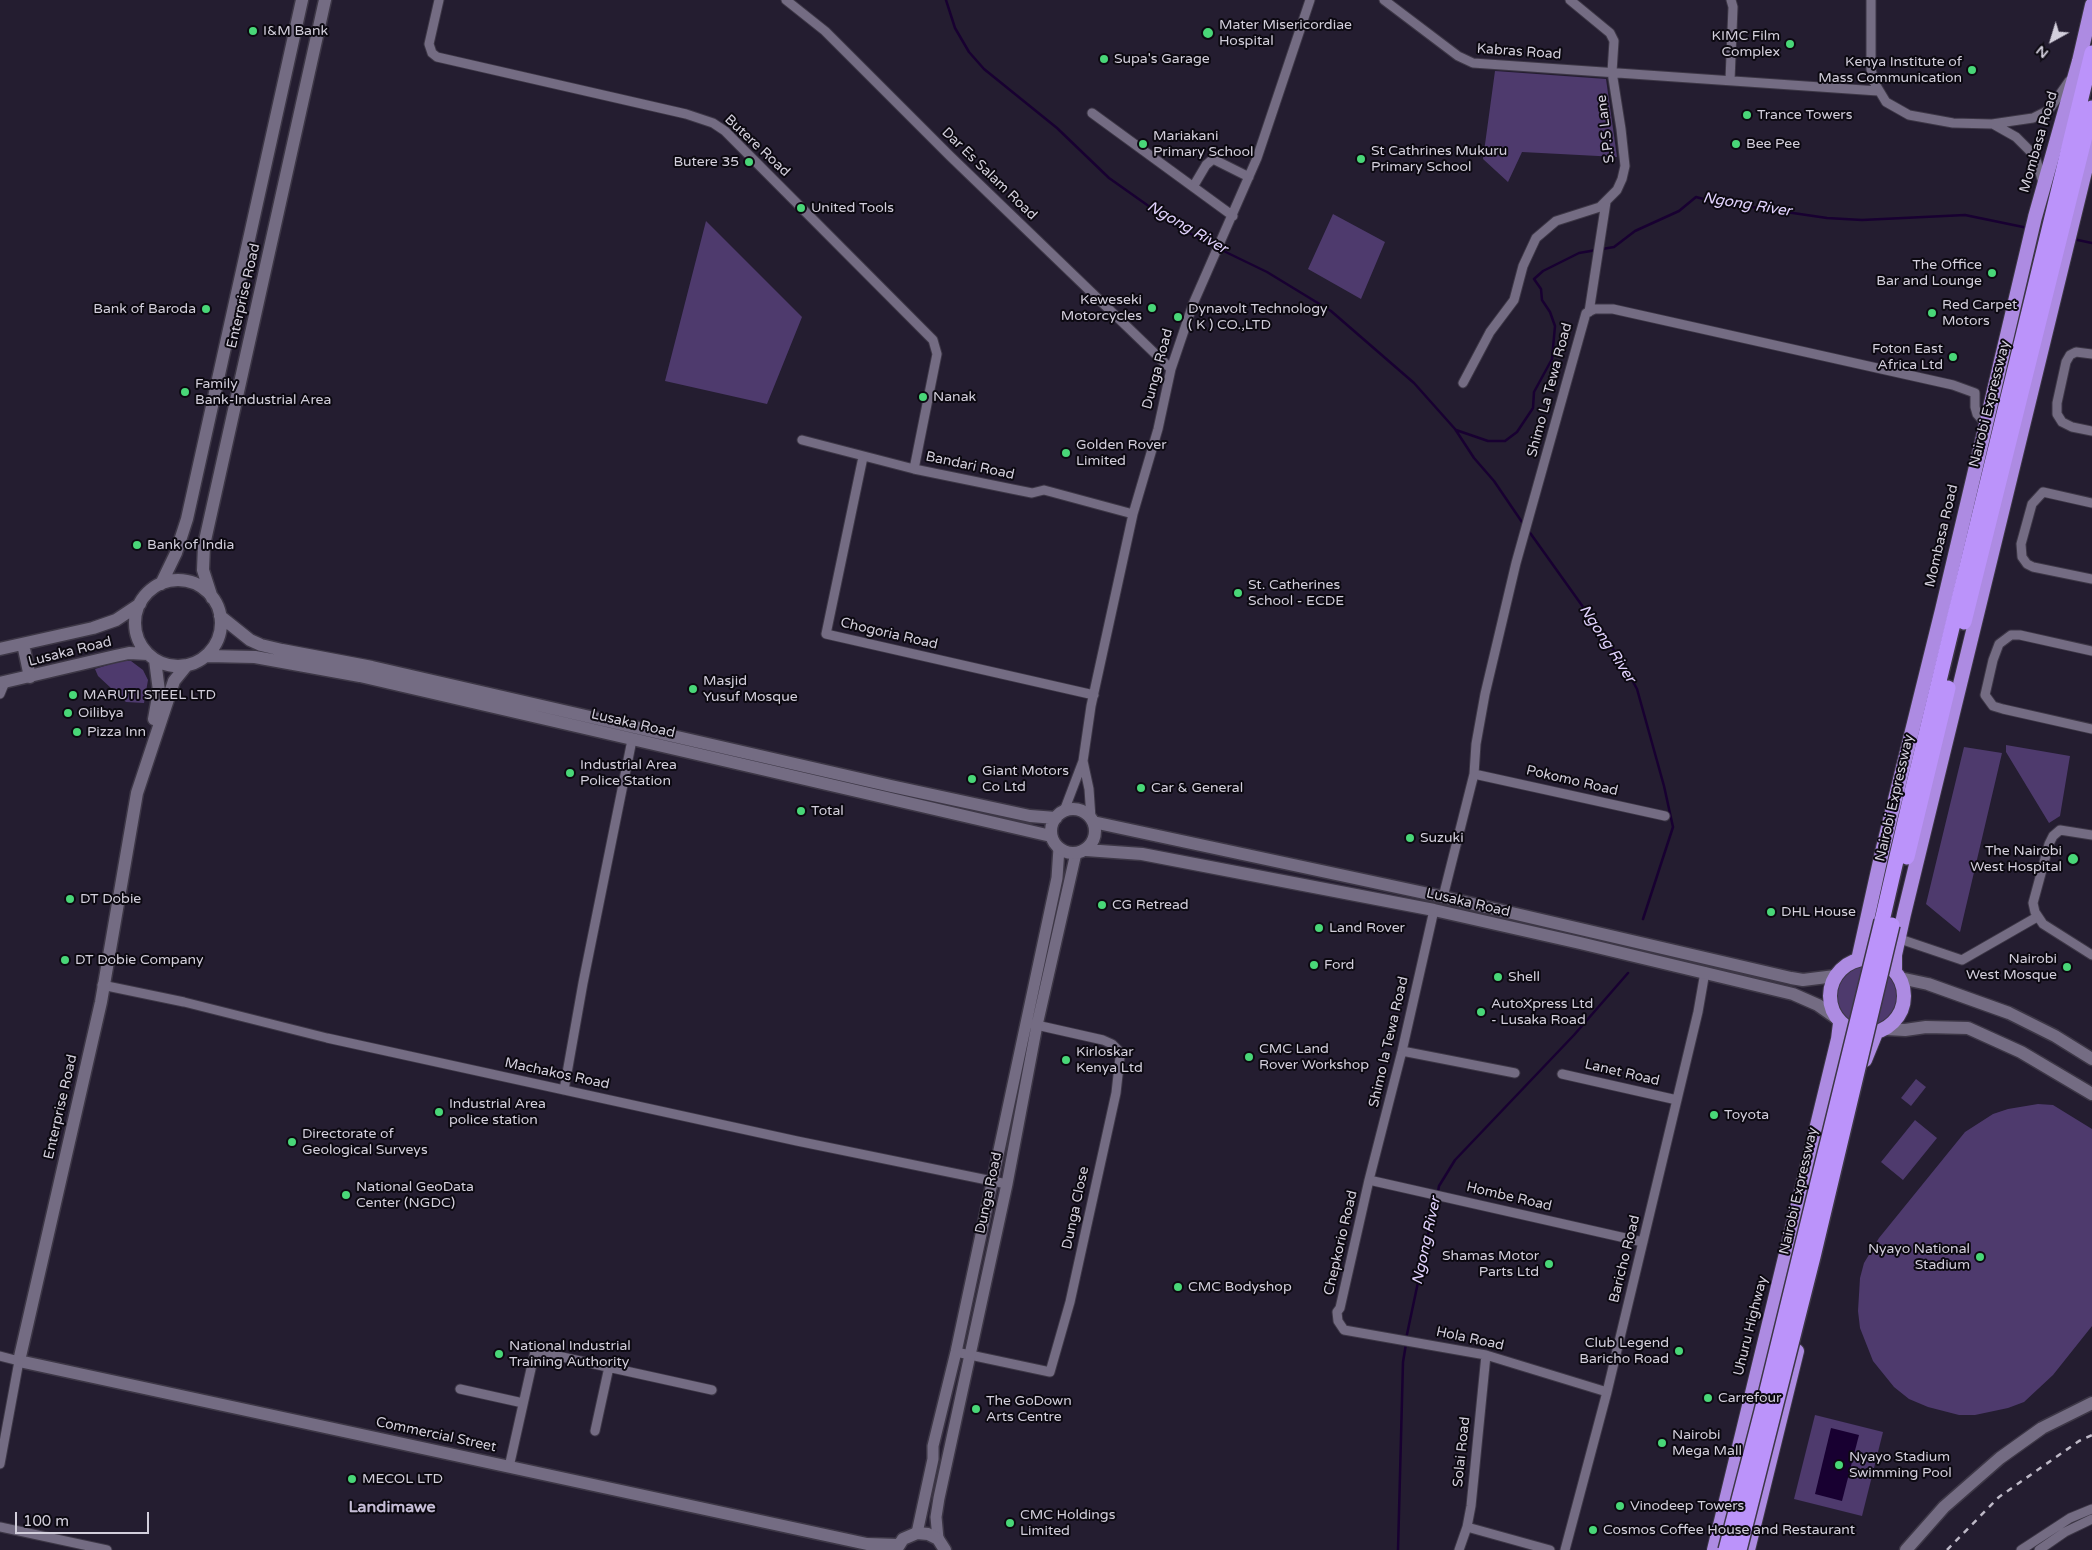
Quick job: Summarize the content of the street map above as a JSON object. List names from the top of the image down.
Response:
{
  "streets": {
    "highway": ["Mombasa Road", "Nairobi Expressway", "Uhuru Highway"],
    "main road": ["Enterprise Road", "Lusaka Road", "Commercial Street"],
    "street": [
      "Kabras Road",
      "S.P.S Lane",
      "Butere Road",
      "Dar Es Salam Road",
      "Dunga Road",
      "Shimo La Tewa Road",
      "Bandari Road",
      "Chogoria Road",
      "Pokomo Road",
      "Shimo la Tewa Road",
      "Lanet Road",
      "Machakos Road",
      "Hombe Road",
      "Dunga Close",
      "Chepkorio Road",
      "Baricho Road",
      "Hola Road",
      "Solai Road"
    ]
  },
  "crossings": [
    ["Kabras Road", "S.P.S Lane"],
    ["Mombasa Road", "Shimo La Tewa Road"],
    ["Mombasa Road", "Nairobi Expressway"],
    ["Mombasa Road", "Lusaka Road"],
    ["Mombasa Road", "Uhuru Highway"],
    ["Butere Road", "Bandari Road"],
    ["Dar Es Salam Road", "Dunga Road"],
    ["Enterprise Road", "Lusaka Road"],
    ["Enterprise Road", "Machakos Road"],
    ["Enterprise Road", "Commercial Street"],
    ["Dunga Road", "Bandari Road"],
    ["Dunga Road", "Chogoria Road"],
    ["Dunga Road", "Lusaka Road"],
    ["Dunga Road", "Machakos Road"],
    ["Dunga Road", "Dunga Close"],
    ["Shimo La Tewa Road", "Lusaka Road"],
    ["Shimo La Tewa Road", "Pokomo Road"],
    ["Bandari Road", "Chogoria Road"],
    ["Lusaka Road", "Shimo la Tewa Road"],
    ["Lusaka Road", "Baricho Road"],
    ["Lusaka Road", "Uhuru Highway"],
    ["Shimo la Tewa Road", "Hombe Road"],
    ["Shimo la Tewa Road", "Chepkorio Road"],
    ["Lanet Road", "Baricho Road"],
    ["Hombe Road", "Chepkorio Road"],
    ["Hombe Road", "Baricho Road"],
    ["Chepkorio Road", "Hola Road"],
    ["Baricho Road", "Hola Road"],
    ["Hola Road", "Solai Road"]
  ],
  "districts": ["Landimawe"],
  "water": ["Ngong River"],
  "places": [
    "I&M Bank",
    "Mater Misericordiae Hospital",
    "KIMC Film Complex",
    "Supa's Garage",
    "Kenya Institute of Mass Communication",
    "Trance Towers",
    "Mariakani Primary School",
    "Bee Pee",
    "St Cathrines Mukuru Primary School",
    "Butere 35",
    "United Tools",
    "The Office Bar and Lounge",
    "Keweseki Motorcycles",
    "Bank of Baroda",
    "Red Carpet Motors",
    "Dynavolt Technology ( K ) CO.,LTD",
    "Foton East Africa Ltd",
    "Family Bank-Industrial Area",
    "Nanak",
    "Golden Rover Limited",
    "Bank of India",
    "St. Catherines School - ECDE",
    "Masjid Yusuf Mosque",
    "MARUTI STEEL LTD",
    "Oilibya",
    "Pizza Inn",
    "Industrial Area Police Station",
    "Giant Motors Co Ltd",
    "Car & General",
    "Total",
    "Suzuki",
    "The Nairobi West Hospital",
    "DT Dobie",
    "CG Retread",
    "DHL House",
    "Land Rover",
    "DT Dobie Company",
    "Ford",
    "Nairobi West Mosque",
    "Shell",
    "AutoXpress Ltd - Lusaka Road",
    "CMC Land Rover Workshop",
    "Kirloskar Kenya Ltd",
    "Industrial Area police station",
    "Toyota",
    "Directorate of Geological Surveys",
    "National GeoData Center (NGDC)",
    "Nyayo National Stadium",
    "Shamas Motor Parts Ltd",
    "CMC Bodyshop",
    "Club Legend Baricho Road",
    "National Industrial Training Authority",
    "Carrefour",
    "The GoDown Arts Centre",
    "Nairobi Mega Mall",
    "Nyayo Stadium Swimming Pool",
    "MECOL LTD",
    "Vinodeep Towers",
    "CMC Holdings Limited",
    "Cosmos Coffee House and Restaurant"
  ],
  "scale_bar": "100 m",
  "north": "bottom left"
}
